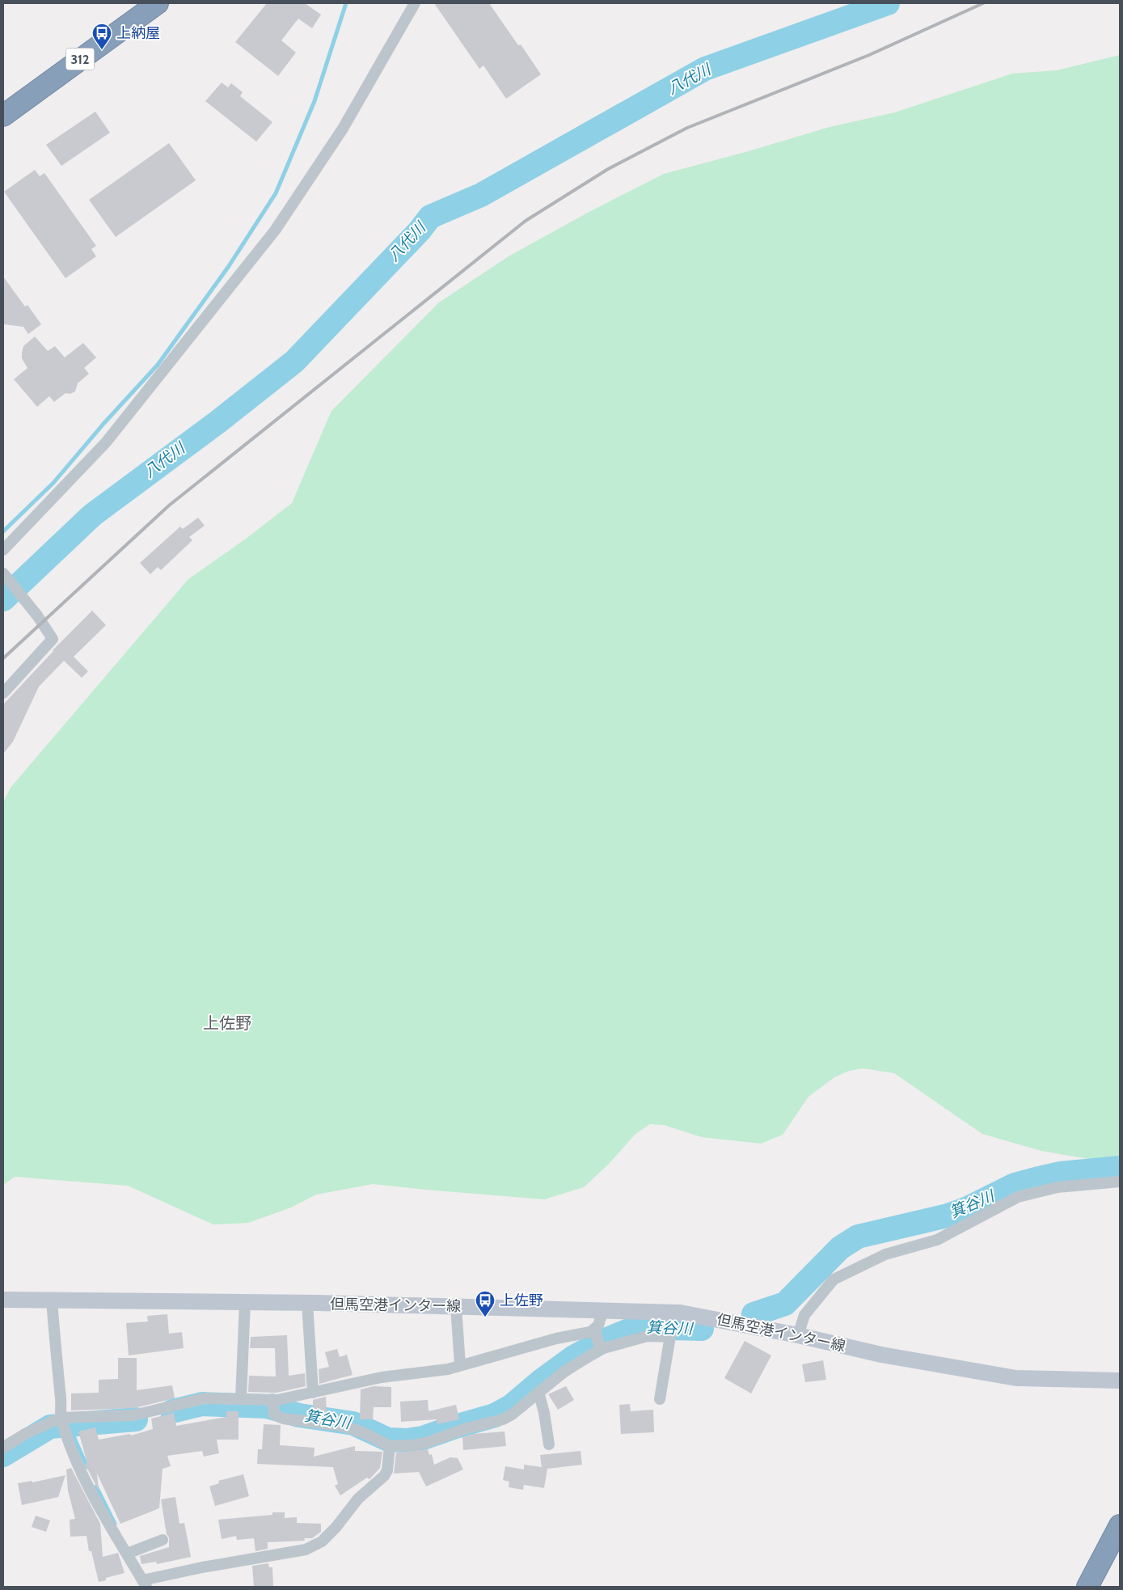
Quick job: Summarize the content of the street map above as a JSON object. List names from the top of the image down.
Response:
{
  "streets": {
    "highway": ["312"],
    "main road": ["但馬空港インター線"]
  },
  "districts": ["上佐野"],
  "water": ["八代川", "箕谷川"],
  "places": {
    "bus stop": ["上納屋", "上佐野"]
  }
}
